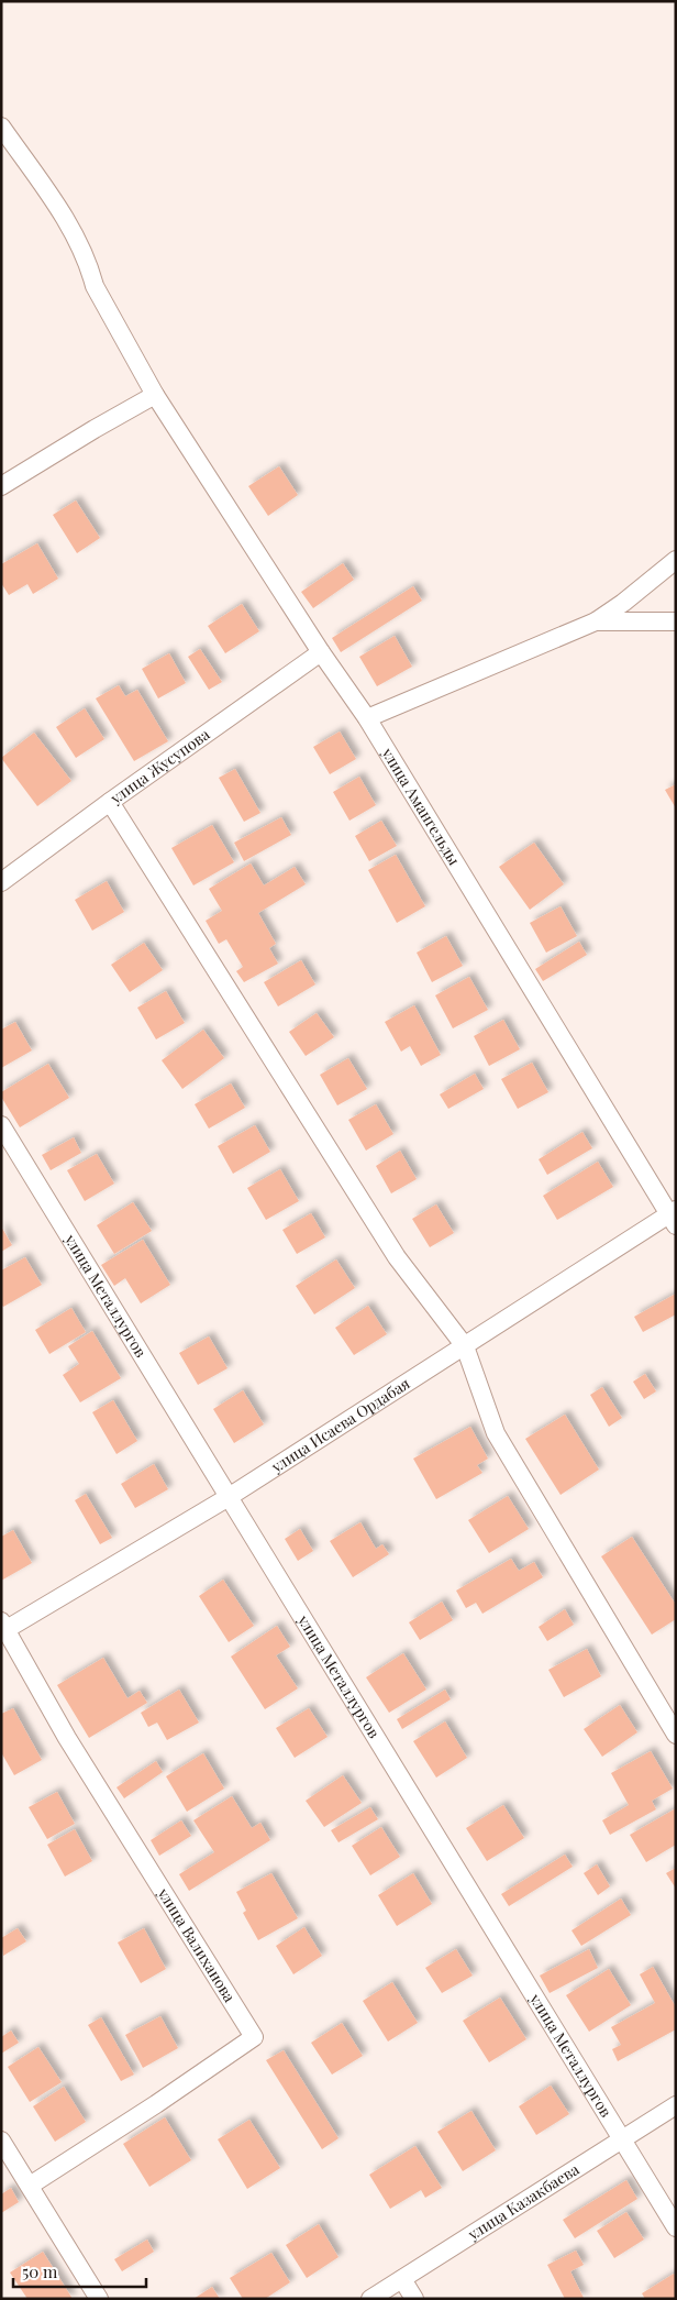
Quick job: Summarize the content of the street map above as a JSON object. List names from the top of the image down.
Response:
{
  "streets": {
    "street": [
      "улица Жусупова",
      "улица Амангельды",
      "улица Металлургов",
      "улица Исаева Ордабая",
      "улица Валиханова",
      "улица Казакбаева"
    ]
  },
  "crossings": [
    ["улица Жусупова", "улица Амангельды"],
    ["улица Амангельды", "улица Исаева Ордабая"],
    ["улица Металлургов", "улица Исаева Ордабая"],
    ["улица Металлургов", "улица Казакбаева"],
    ["улица Исаева Ордабая", "улица Валиханова"]
  ],
  "scale_bar": "50 m"
}
